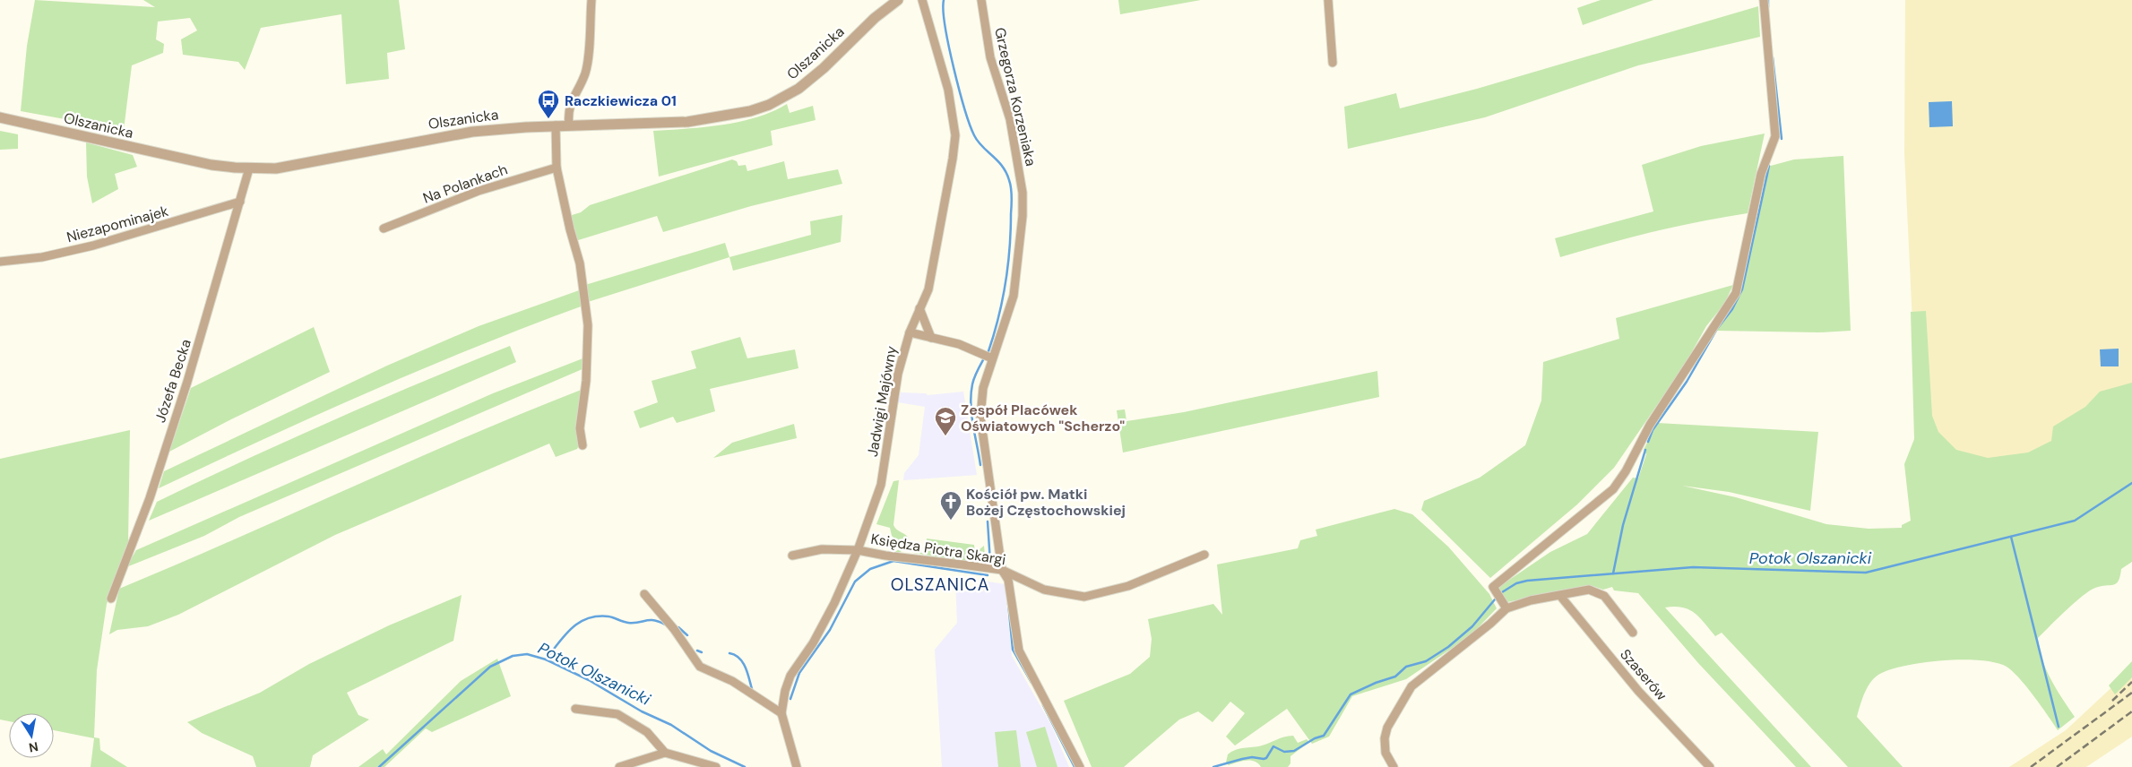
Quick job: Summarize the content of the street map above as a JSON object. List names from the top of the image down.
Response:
{
  "streets": {
    "street": [
      "Olszanicka",
      "Grzegorza Korzeniaka",
      "Na Polankach",
      "Niezapominajek",
      "Józefa Becka",
      "Jadwigi Majówny",
      "Księdza Piotra Skargi",
      "Szaserów"
    ]
  },
  "crossings": [
    ["Olszanicka", "Józefa Becka"],
    ["Grzegorza Korzeniaka", "Księdza Piotra Skargi"],
    ["Niezapominajek", "Józefa Becka"],
    ["Jadwigi Majówny", "Księdza Piotra Skargi"]
  ],
  "districts": ["OLSZANICA"],
  "water": ["Potok Olszanicki"],
  "places": {
    "bus stop": ["Raczkiewicza 01"],
    "school or university": ["Zespół Placówek Oświatowych \"Scherzo\""],
    "church": ["Kościół pw. Matki Bożej Częstochowskiej"]
  },
  "north": "bottom"
}
